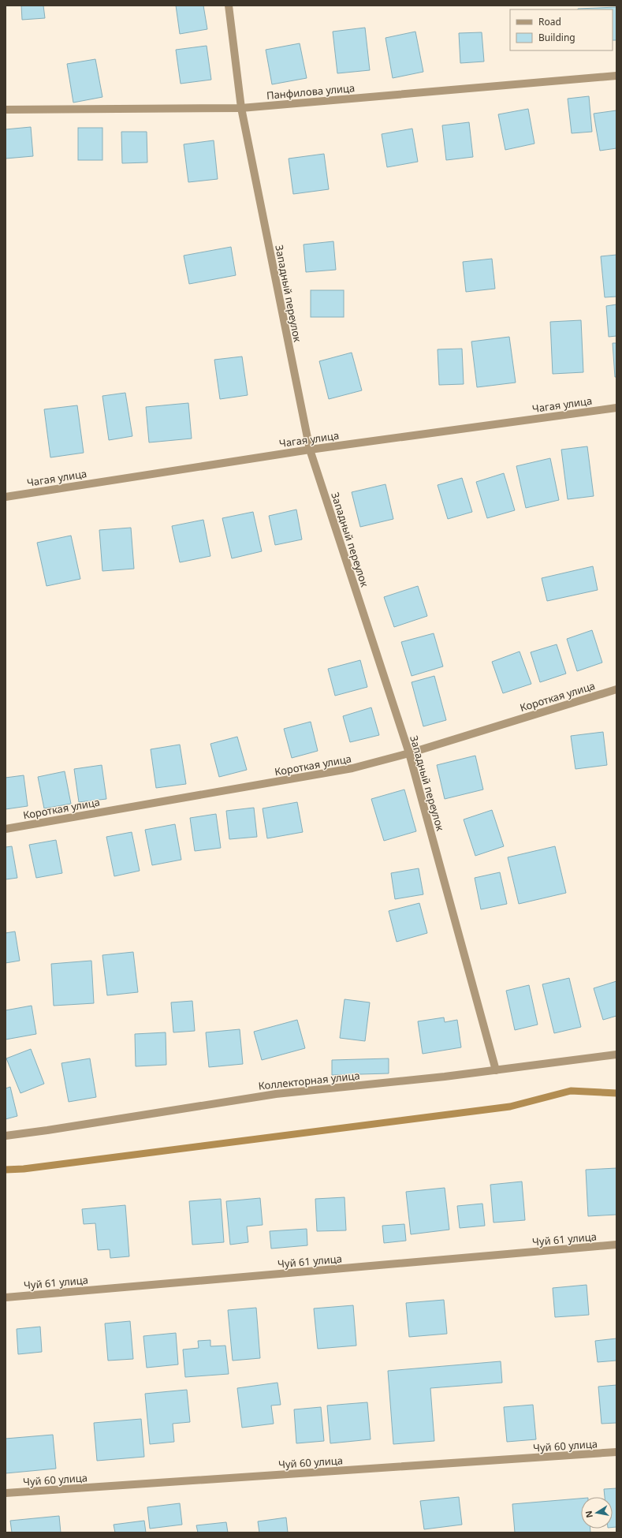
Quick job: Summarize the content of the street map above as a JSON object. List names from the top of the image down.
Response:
{
  "streets": {
    "street": [
      "Панфилова улица",
      "Западный переулок",
      "Чагая улица",
      "Короткая улица",
      "Коллекторная улица",
      "Чуй 61 улица",
      "Чуй 60 улица"
    ]
  },
  "crossings": [
    ["Панфилова улица", "Западный переулок"],
    ["Западный переулок", "Чагая улица"],
    ["Западный переулок", "Короткая улица"],
    ["Западный переулок", "Коллекторная улица"]
  ],
  "legend": ["Road", "Building"],
  "north": "left"
}
